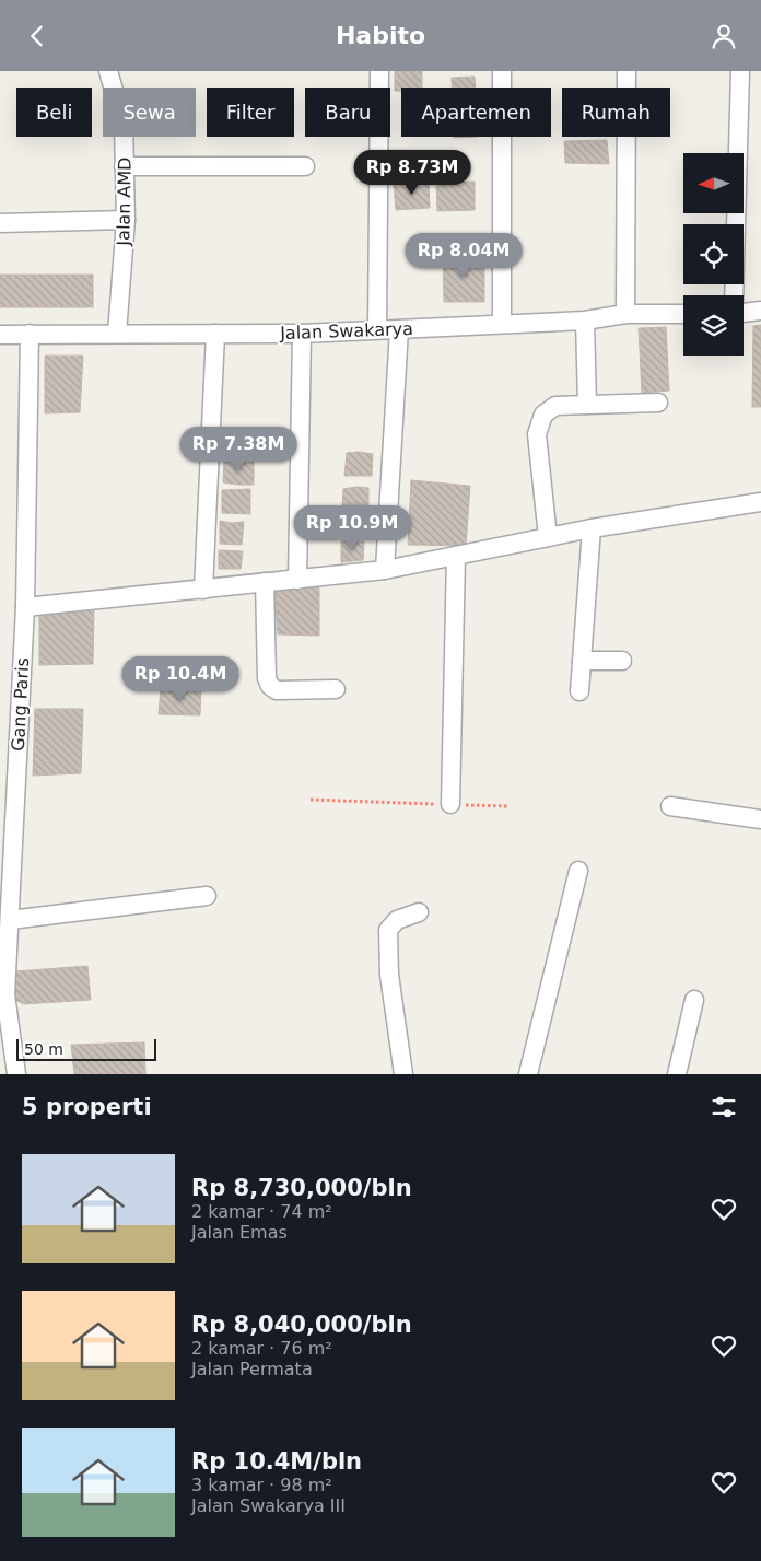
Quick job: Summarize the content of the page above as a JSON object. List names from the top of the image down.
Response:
{
  "streets": {
    "street": ["Jalan AMD", "Jalan Swakarya", "Gang Paris"]
  },
  "crossings": [
    ["Jalan AMD", "Jalan Swakarya"],
    ["Jalan Swakarya", "Gang Paris"]
  ],
  "scale_bar": "50 m",
  "north": "left",
  "page": {
    "header": "Habito",
    "chip": [
      "Beli",
      "Sewa",
      "Filter",
      "Baru",
      "Apartemen",
      "Rumah"
    ],
    "price": [
      "Rp 8.73M",
      "Rp 8.04M",
      "Rp 7.38M",
      "Rp 10.9M",
      "Rp 10.4M"
    ],
    "scale": "50 m",
    "heading": "5 properti",
    "list": [
      {
        "name": "Rp 8,730,000/bln",
        "note": "2 kamar · 74 m² · Jalan Emas"
      },
      {
        "name": "Rp 8,040,000/bln",
        "note": "2 kamar · 76 m² · Jalan Permata"
      },
      {
        "name": "Rp 10.4M/bln",
        "note": "3 kamar · 98 m² · Jalan Swakarya III"
      }
    ]
  }
}
